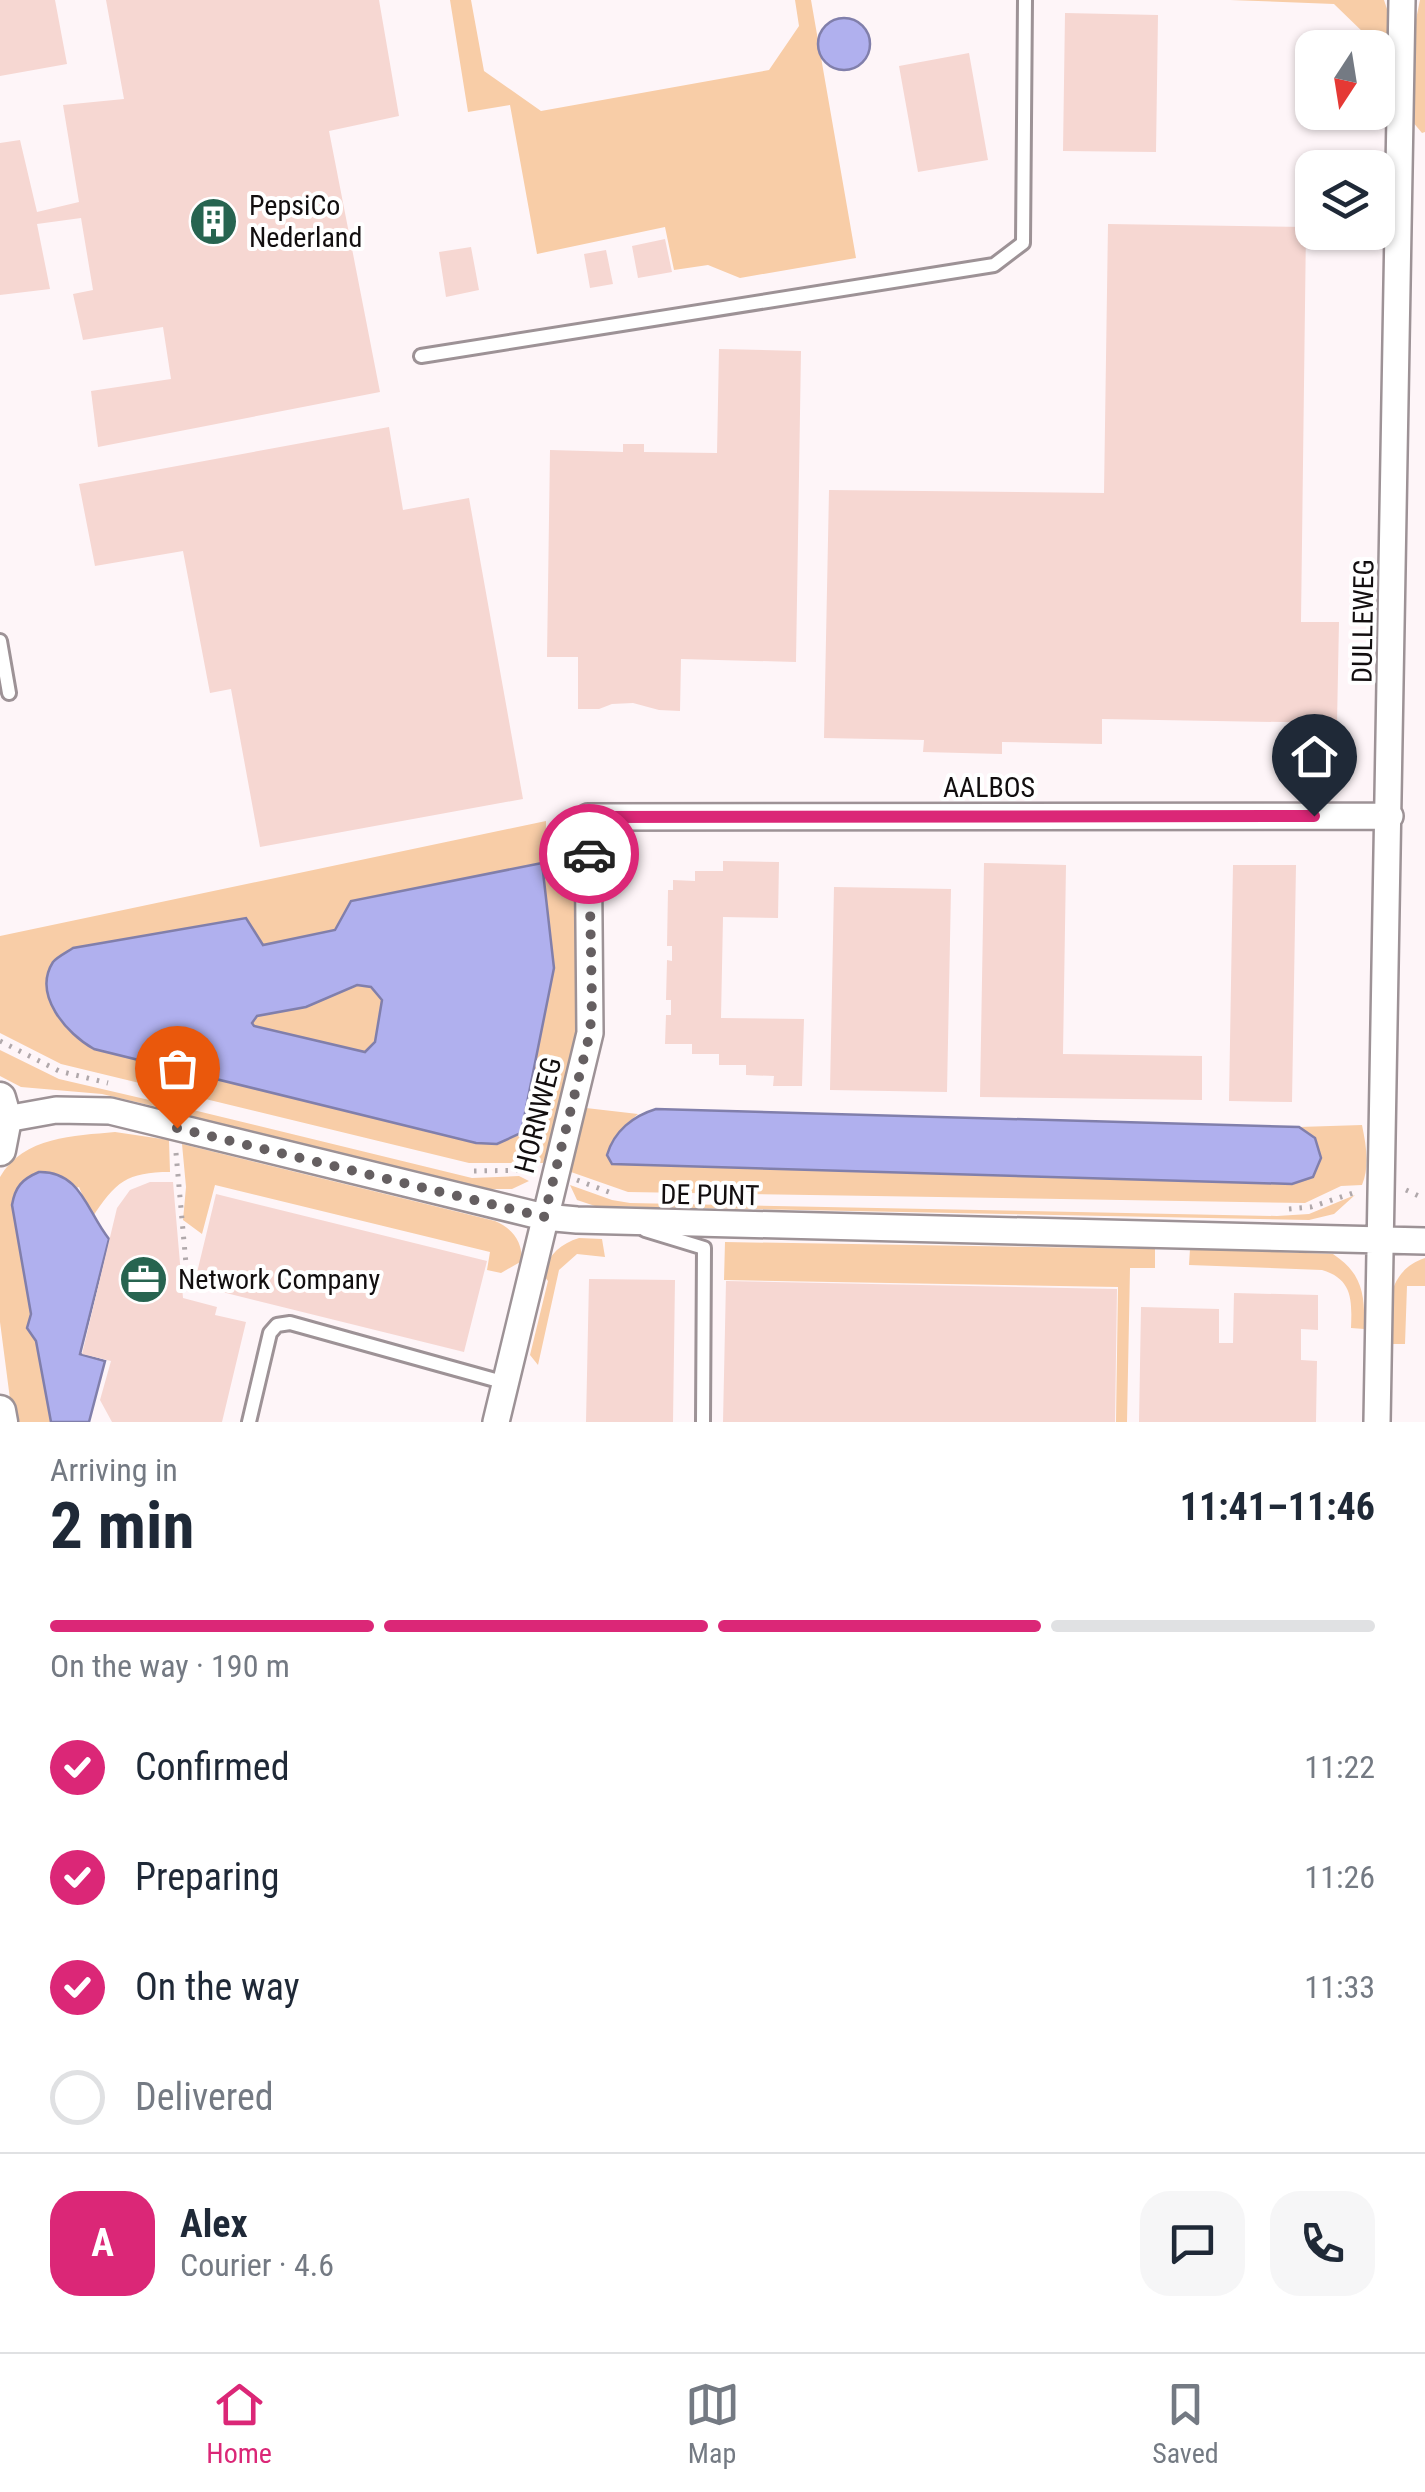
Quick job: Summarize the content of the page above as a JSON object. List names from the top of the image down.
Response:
{
  "streets": {
    "street": [
      "DULLEWEG",
      "AALBOS",
      "HORNWEG",
      "DE PUNT"
    ]
  },
  "crossings": [
    ["DULLEWEG", "AALBOS"],
    ["DULLEWEG", "DE PUNT"],
    ["AALBOS", "HORNWEG"],
    ["HORNWEG", "DE PUNT"]
  ],
  "places": {
    "building": ["PepsiCo Nederland"],
    "office": ["Network Company"]
  },
  "north": "bottom",
  "page": {
    "heading": ["2 min", "Arriving in", "11:41–11:46"],
    "panel": ["Alex", "Courier · 4.6"],
    "bar": "On the way · 190 m",
    "list": [
      ["Confirmed", "11:22"],
      ["Preparing", "11:26"],
      ["On the way", "11:33"],
      "Delivered"
    ],
    "round": "A",
    "tabs": ["Home", "Map", "Saved"]
  }
}
